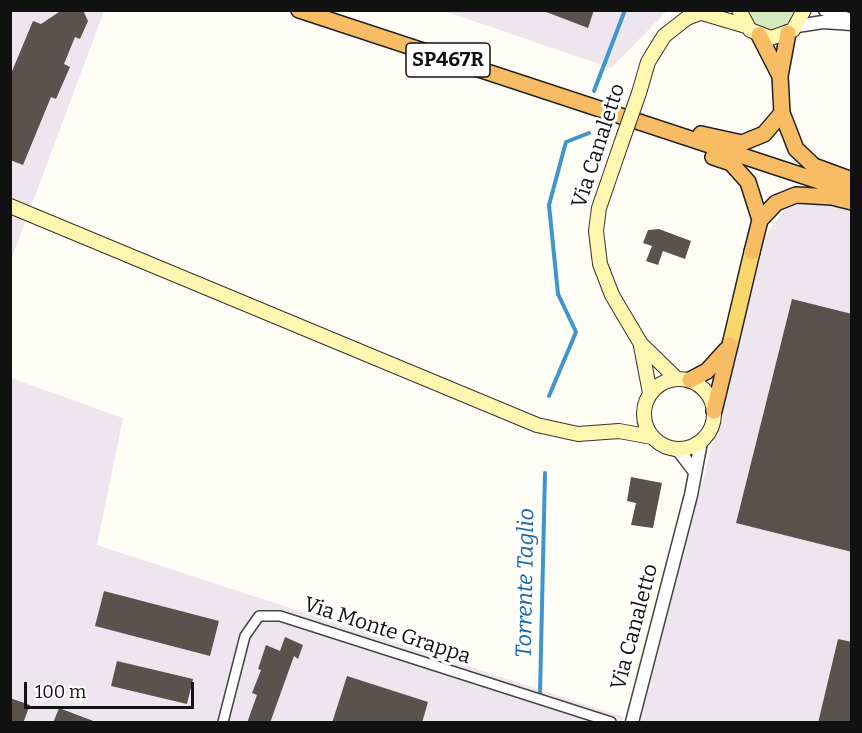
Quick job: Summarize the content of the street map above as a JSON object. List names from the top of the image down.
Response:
{
  "streets": {
    "highway": ["SP467R"],
    "main road": ["Via Canaletto"],
    "street": ["Via Monte Grappa"]
  },
  "water": ["Torrente Taglio"],
  "scale_bar": "100 m"
}
